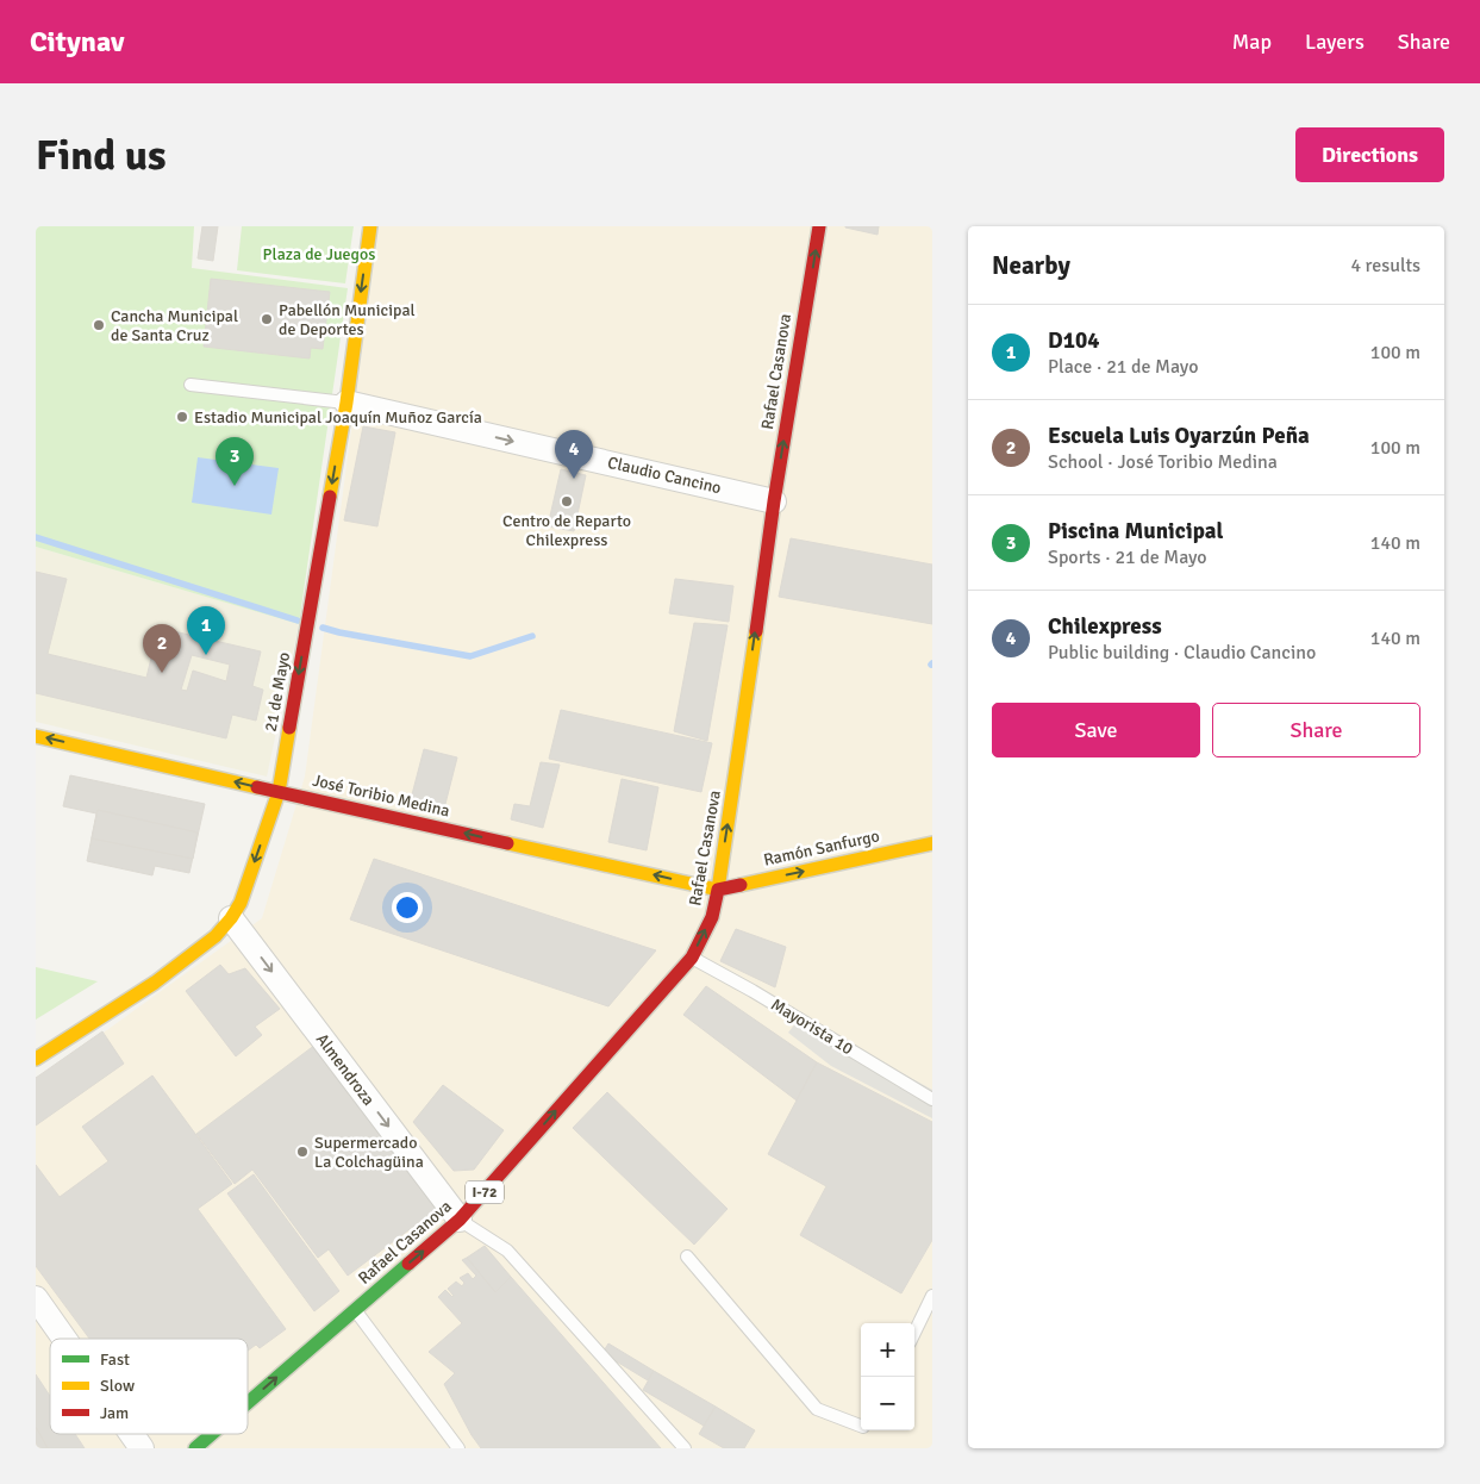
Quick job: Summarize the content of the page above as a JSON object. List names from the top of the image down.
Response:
{
  "streets": {
    "main road": [
      "Rafael Casanova",
      "21 de Mayo",
      "José Toribio Medina",
      "Ramón Sanfurgo",
      "I-72"
    ],
    "street": ["Claudio Cancino", "Almendroza"],
    "lane": ["Mayorista 10"]
  },
  "crossings": [
    ["Rafael Casanova", "Claudio Cancino"],
    ["Rafael Casanova", "José Toribio Medina"],
    ["Rafael Casanova", "Ramón Sanfurgo"],
    ["Rafael Casanova", "Mayorista 10"],
    ["Rafael Casanova", "Almendroza"],
    ["Claudio Cancino", "21 de Mayo"],
    ["21 de Mayo", "José Toribio Medina"],
    ["21 de Mayo", "Almendroza"],
    ["José Toribio Medina", "Ramón Sanfurgo"]
  ],
  "one_way": [
    "Rafael Casanova",
    "Claudio Cancino",
    "21 de Mayo",
    "José Toribio Medina",
    "Ramón Sanfurgo",
    "Almendroza"
  ],
  "parks": ["Plaza de Juegos"],
  "places": [
    "Pabellón Municipal de Deportes",
    "Cancha Municipal de Santa Cruz",
    "Estadio Municipal Joaquín Muñoz García",
    "Centro de Reparto Chilexpress",
    "Supermercado La Colchagüina"
  ],
  "legend": ["Fast", "Slow", "Jam"],
  "page": {
    "header": "Citynav",
    "nav": ["Map", "Layers", "Share"],
    "buttons": [
      "Directions",
      ["Save", "Share"]
    ],
    "title": "Find us",
    "heading": ["Nearby", "4 results"],
    "list": [
      {
        "mark": "1",
        "name": "D104",
        "note": "Place · 21 de Mayo",
        "value": "100 m"
      },
      {
        "mark": "2",
        "name": "Escuela Luis Oyarzún Peña",
        "note": "School · José Toribio Medina",
        "value": "100 m"
      },
      {
        "mark": "3",
        "name": "Piscina Municipal",
        "note": "Sports · 21 de Mayo",
        "value": "140 m"
      },
      {
        "mark": "4",
        "name": "Chilexpress",
        "note": "Public building · Claudio Cancino",
        "value": "140 m"
      }
    ],
    "pins": [
      "4",
      "3",
      "1",
      "2"
    ],
    "map_buttons": ["+", "−"]
  }
}
